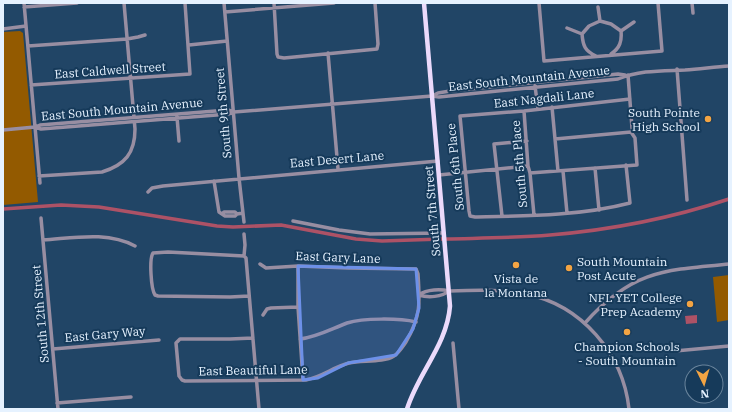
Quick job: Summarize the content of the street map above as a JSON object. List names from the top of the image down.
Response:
{
  "streets": {
    "main road": ["South 7th Street"],
    "street": [
      "East Caldwell Street",
      "East South Mountain Avenue",
      "East Nagdali Lane",
      "South 9th Street",
      "East Desert Lane",
      "South 5th Place",
      "South 6th Place",
      "East Gary Lane",
      "South 12th Street",
      "East Gary Way",
      "East Beautiful Lane"
    ]
  },
  "crossings": [
    ["East South Mountain Avenue", "South 9th Street"],
    ["East South Mountain Avenue", "South 7th Street"],
    ["East Nagdali Lane", "South 5th Place"],
    ["East Nagdali Lane", "South 6th Place"],
    ["South 9th Street", "East Desert Lane"],
    ["East Desert Lane", "South 7th Street"],
    ["South 12th Street", "East Gary Way"]
  ],
  "places": [
    "South Pointe High School",
    "Vista de la Montana",
    "South Mountain Post Acute",
    "NFL YET College Prep Academy",
    "Champion Schools - South Mountain"
  ],
  "north": "bottom"
}
